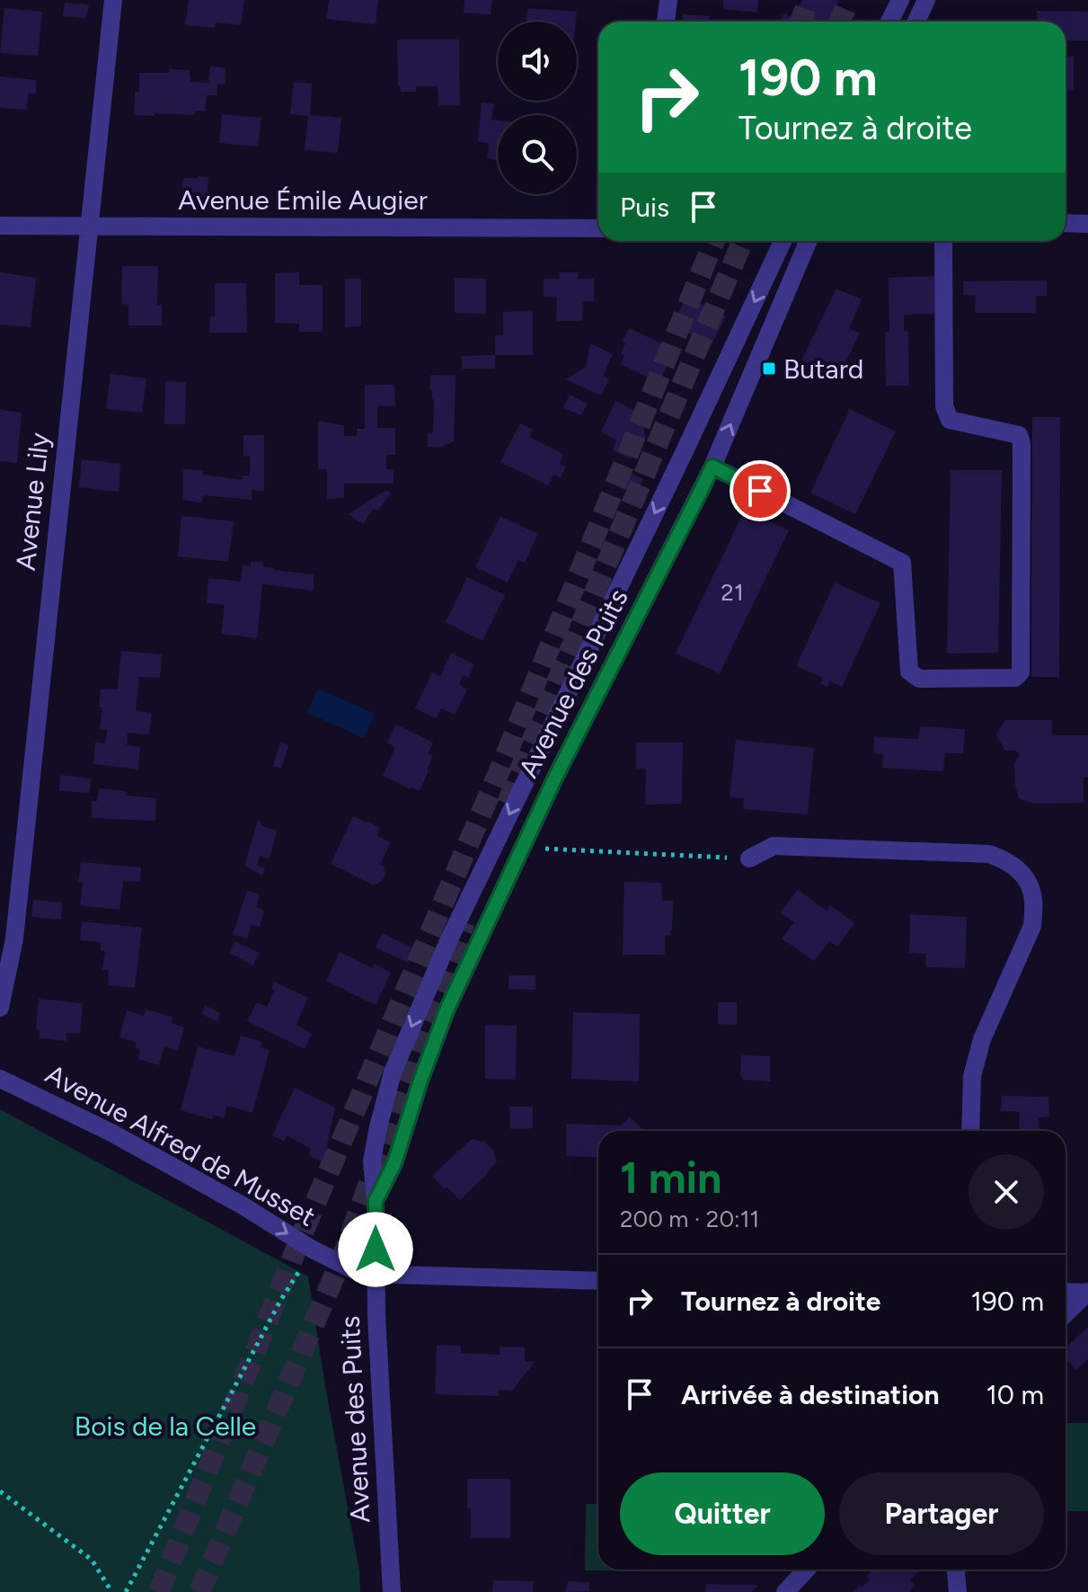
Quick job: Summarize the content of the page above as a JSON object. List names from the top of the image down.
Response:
{
  "streets": {
    "street": [
      "Avenue Émile Augier",
      "Avenue Lily",
      "Avenue des Puits",
      "Avenue Alfred de Musset"
    ]
  },
  "crossings": [
    ["Avenue Émile Augier", "Avenue Lily"],
    ["Avenue des Puits", "Avenue Alfred de Musset"]
  ],
  "one_way": ["Avenue Alfred de Musset"],
  "parks": ["Bois de la Celle"],
  "places": {
    "transit": ["Butard"]
  },
  "house_numbers": ["21"],
  "page": {
    "turn": ["190 m", "Tournez à droite"],
    "then": "Puis",
    "heading": ["1 min", "200 m · 20:11"],
    "list": [
      {
        "name": "Tournez à droite",
        "value": "190 m"
      },
      {
        "name": "Arrivée à destination",
        "value": "10 m"
      }
    ],
    "buttons": ["Quitter", "Partager"]
  }
}
